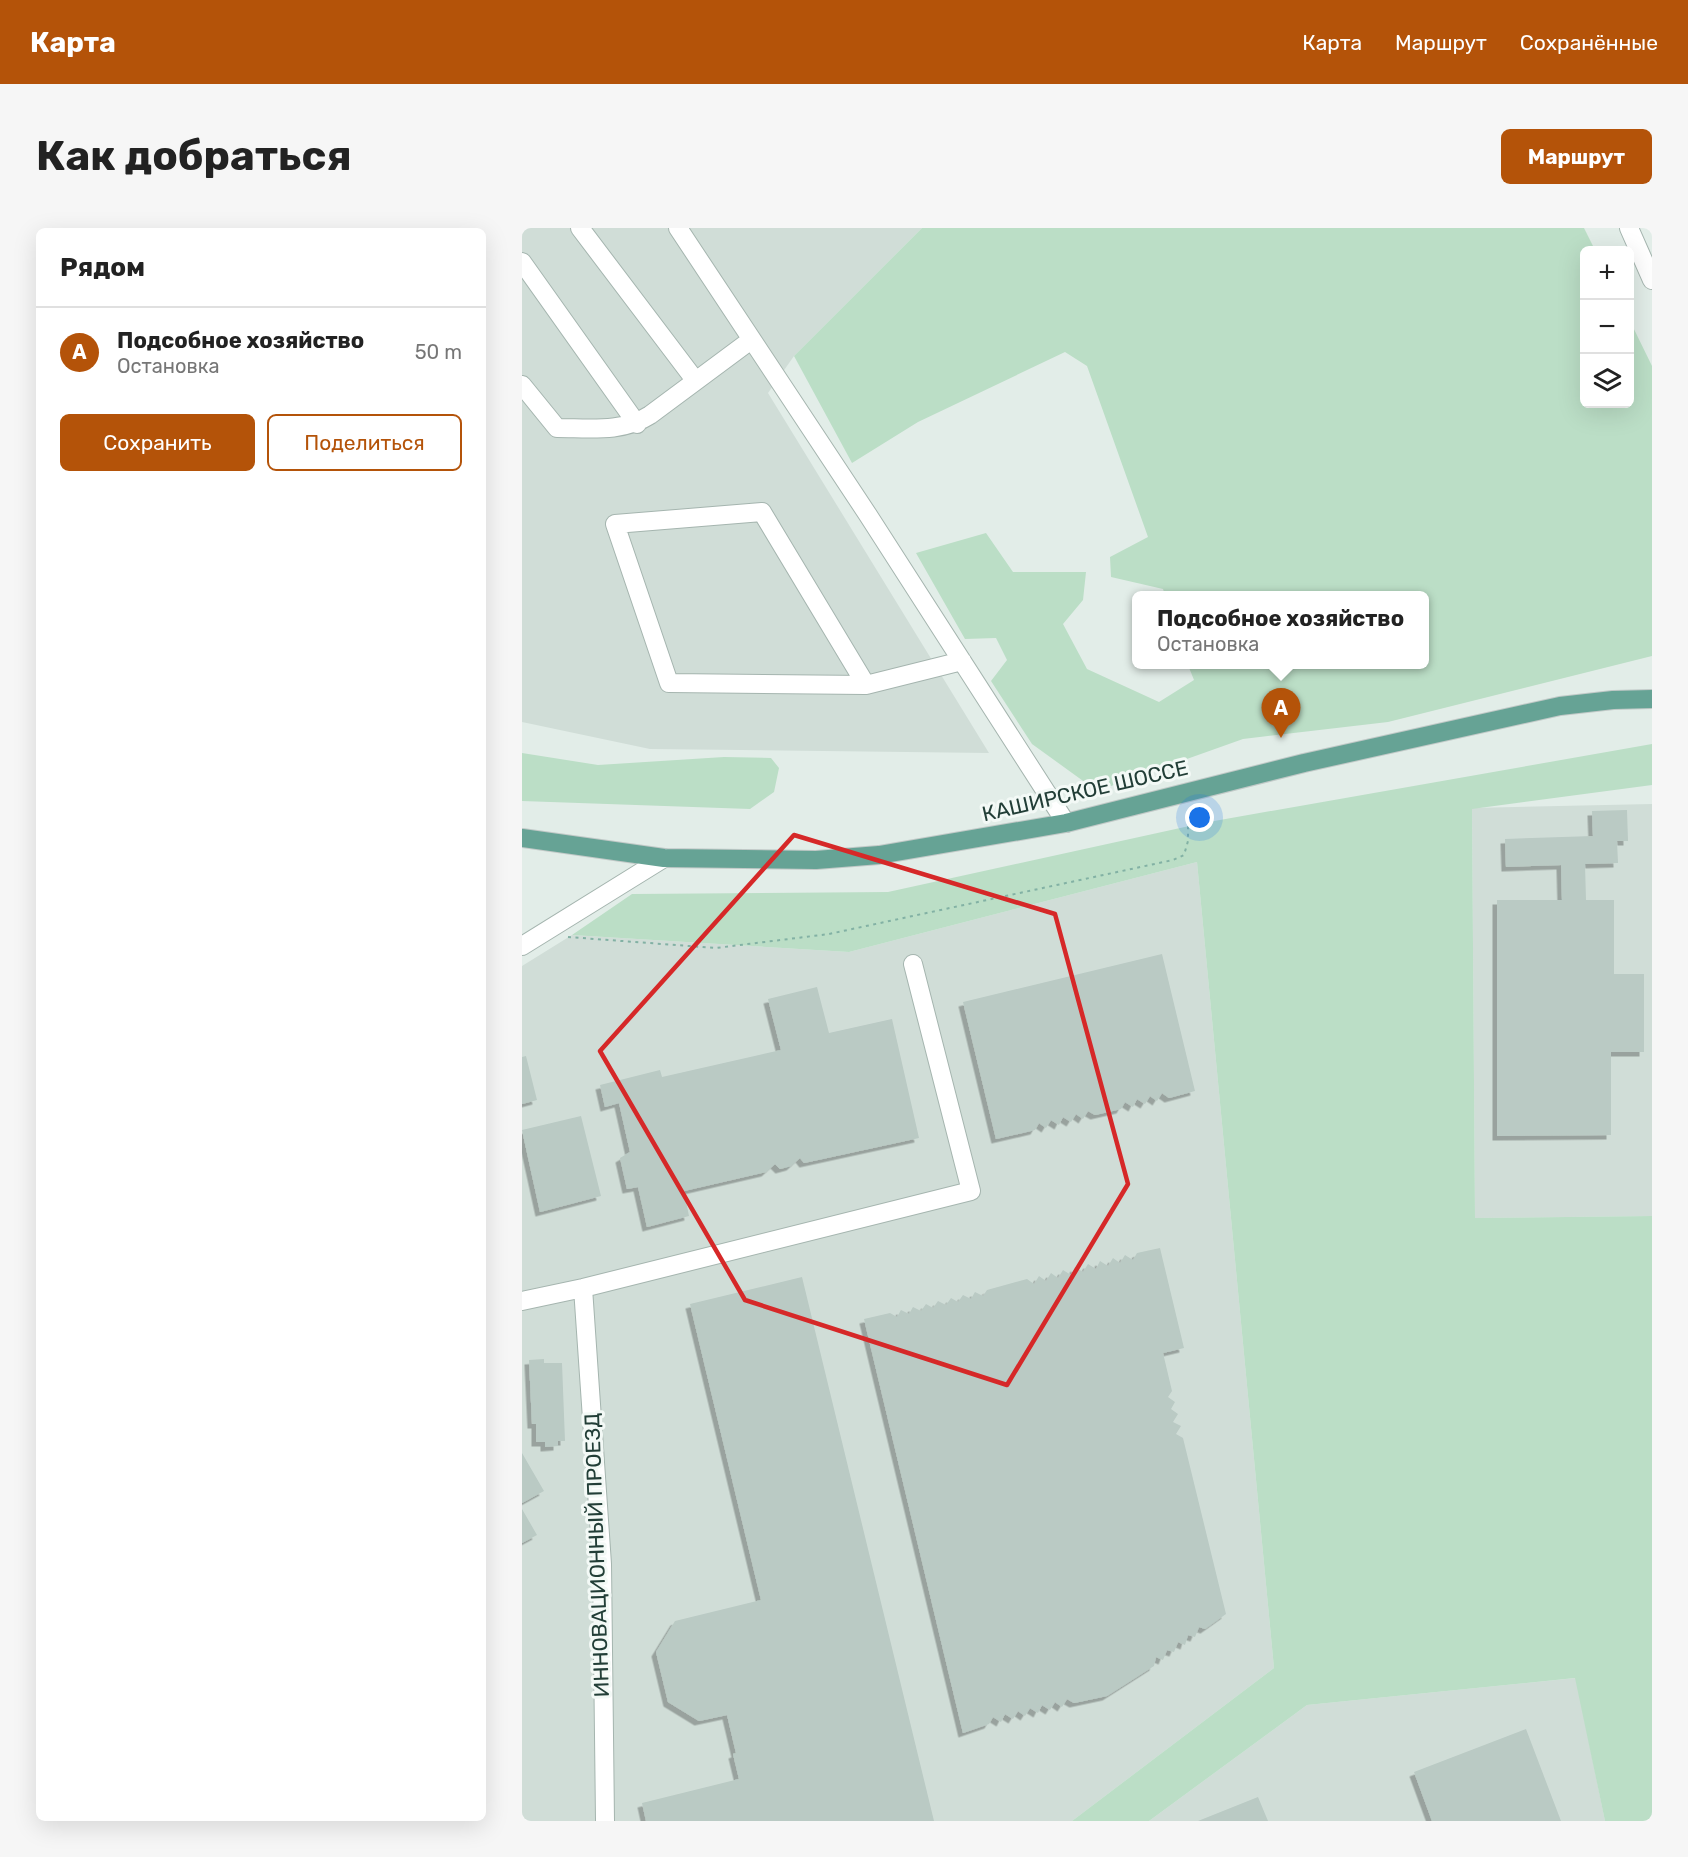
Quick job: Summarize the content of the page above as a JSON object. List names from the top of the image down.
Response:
{
  "streets": {
    "main road": ["КАШИРСКОЕ ШОССЕ"],
    "street": ["ИННОВАЦИОННЫЙ ПРОЕЗД"]
  },
  "page": {
    "header": "Карта",
    "nav": ["Карта", "Маршрут", "Сохранённые"],
    "buttons": [
      "Маршрут",
      ["Сохранить", "Поделиться"]
    ],
    "title": "Как добраться",
    "heading": "Рядом",
    "map_buttons": ["+", "−"],
    "list": [
      {
        "mark": "A",
        "name": "Подсобное хозяйство",
        "note": "Остановка",
        "value": "50 m"
      }
    ],
    "popup": ["Подсобное хозяйство", "Остановка"],
    "pins": "A"
  }
}
